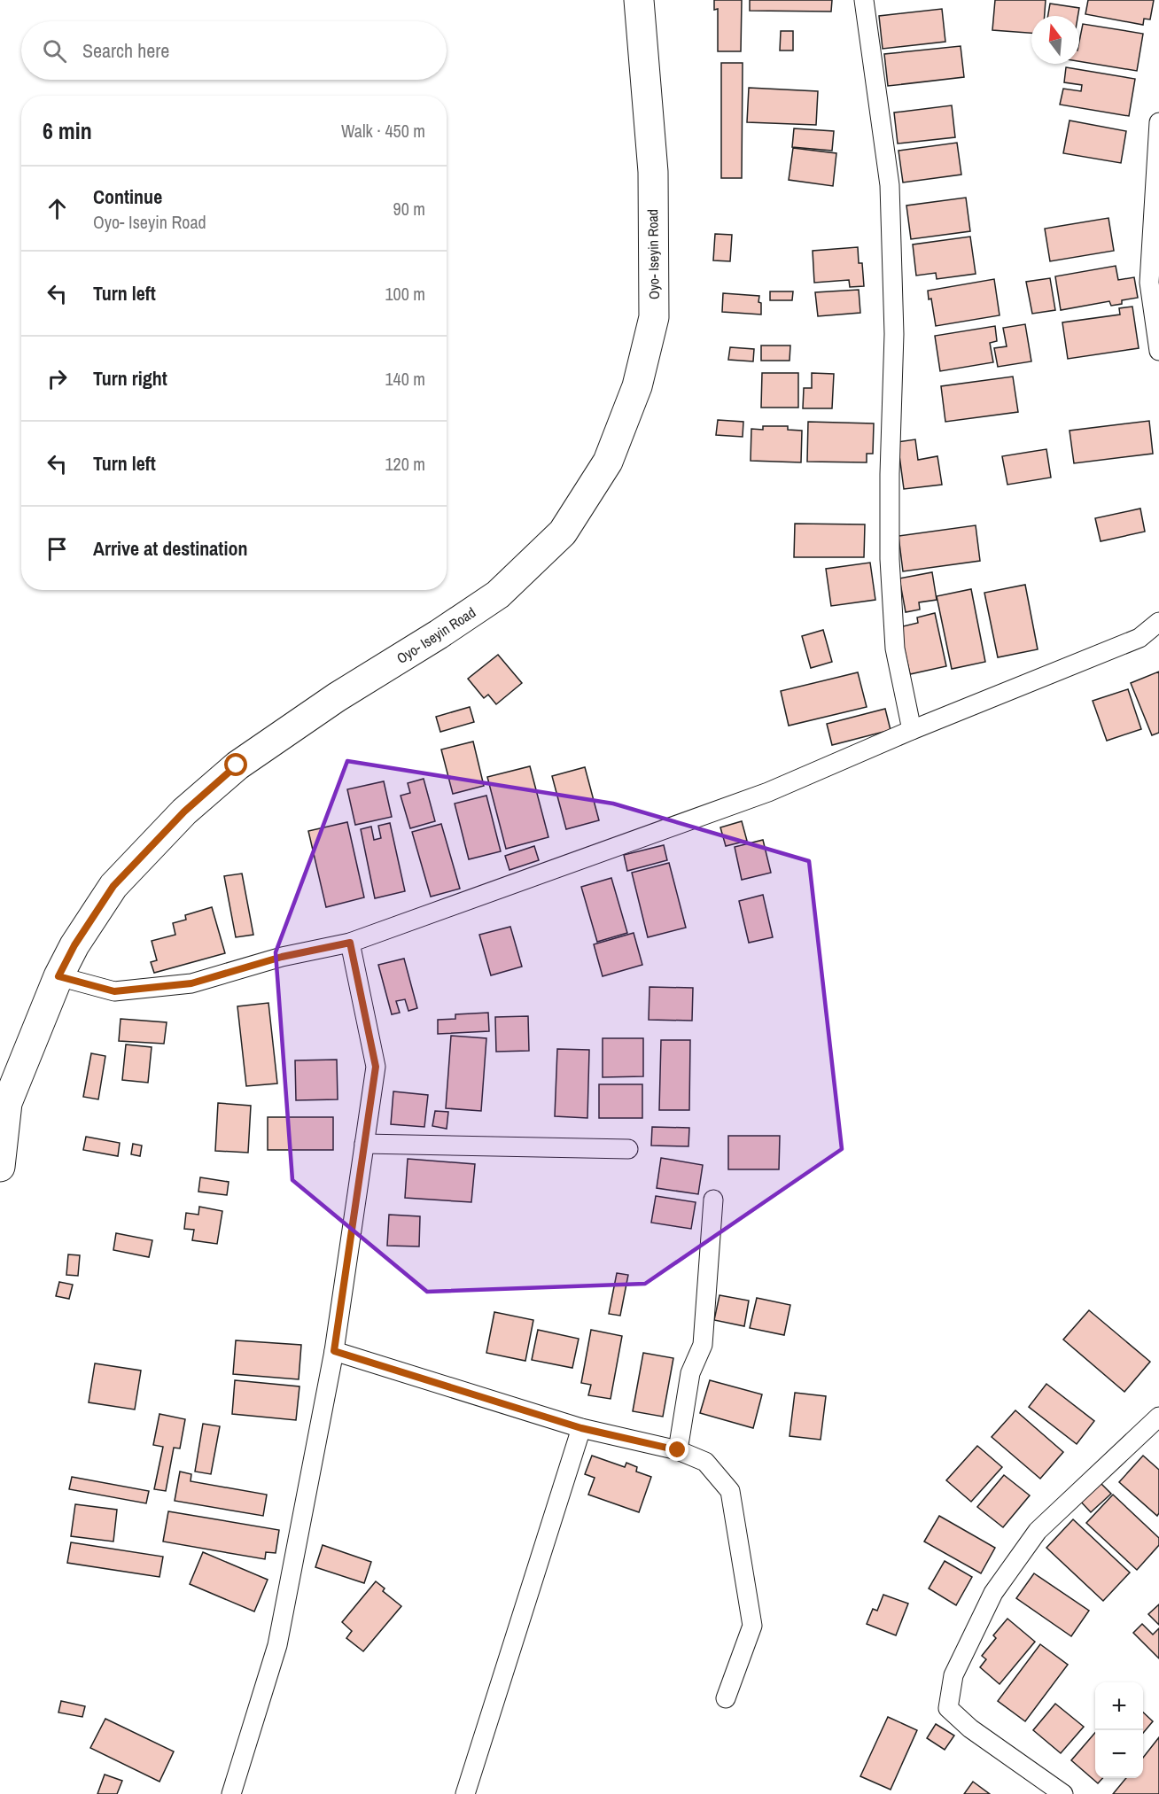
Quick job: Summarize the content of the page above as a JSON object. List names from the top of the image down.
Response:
{
  "streets": {
    "main road": ["Oyo- Iseyin Road"]
  },
  "north": "top",
  "page": {
    "search": "Search here",
    "heading": ["6 min", "Walk · 450 m"],
    "list": [
      ["Continue", "Oyo- Iseyin Road", "90 m"],
      ["Turn left", "100 m"],
      ["Turn right", "140 m"],
      ["Turn left", "120 m"],
      "Arrive at destination"
    ],
    "map_buttons": ["+", "−"]
  }
}
